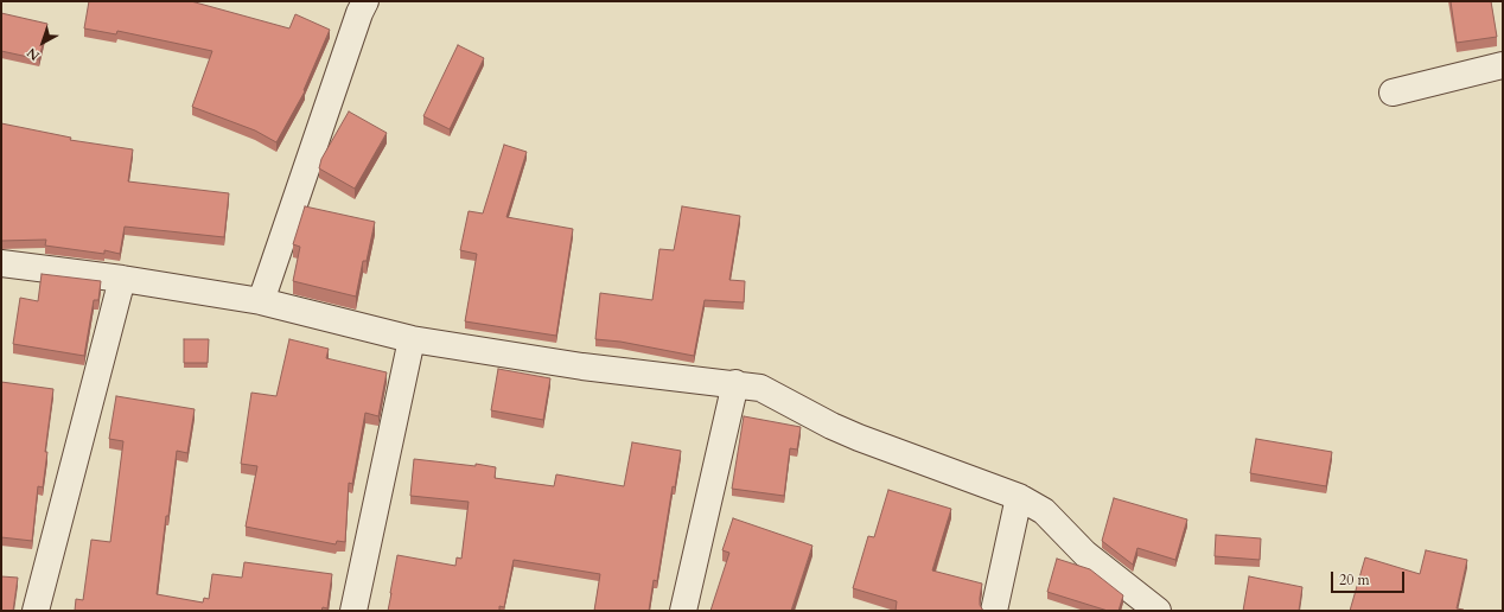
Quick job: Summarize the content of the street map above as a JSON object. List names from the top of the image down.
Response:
{
  "scale_bar": "20 m",
  "north": "bottom left"
}
